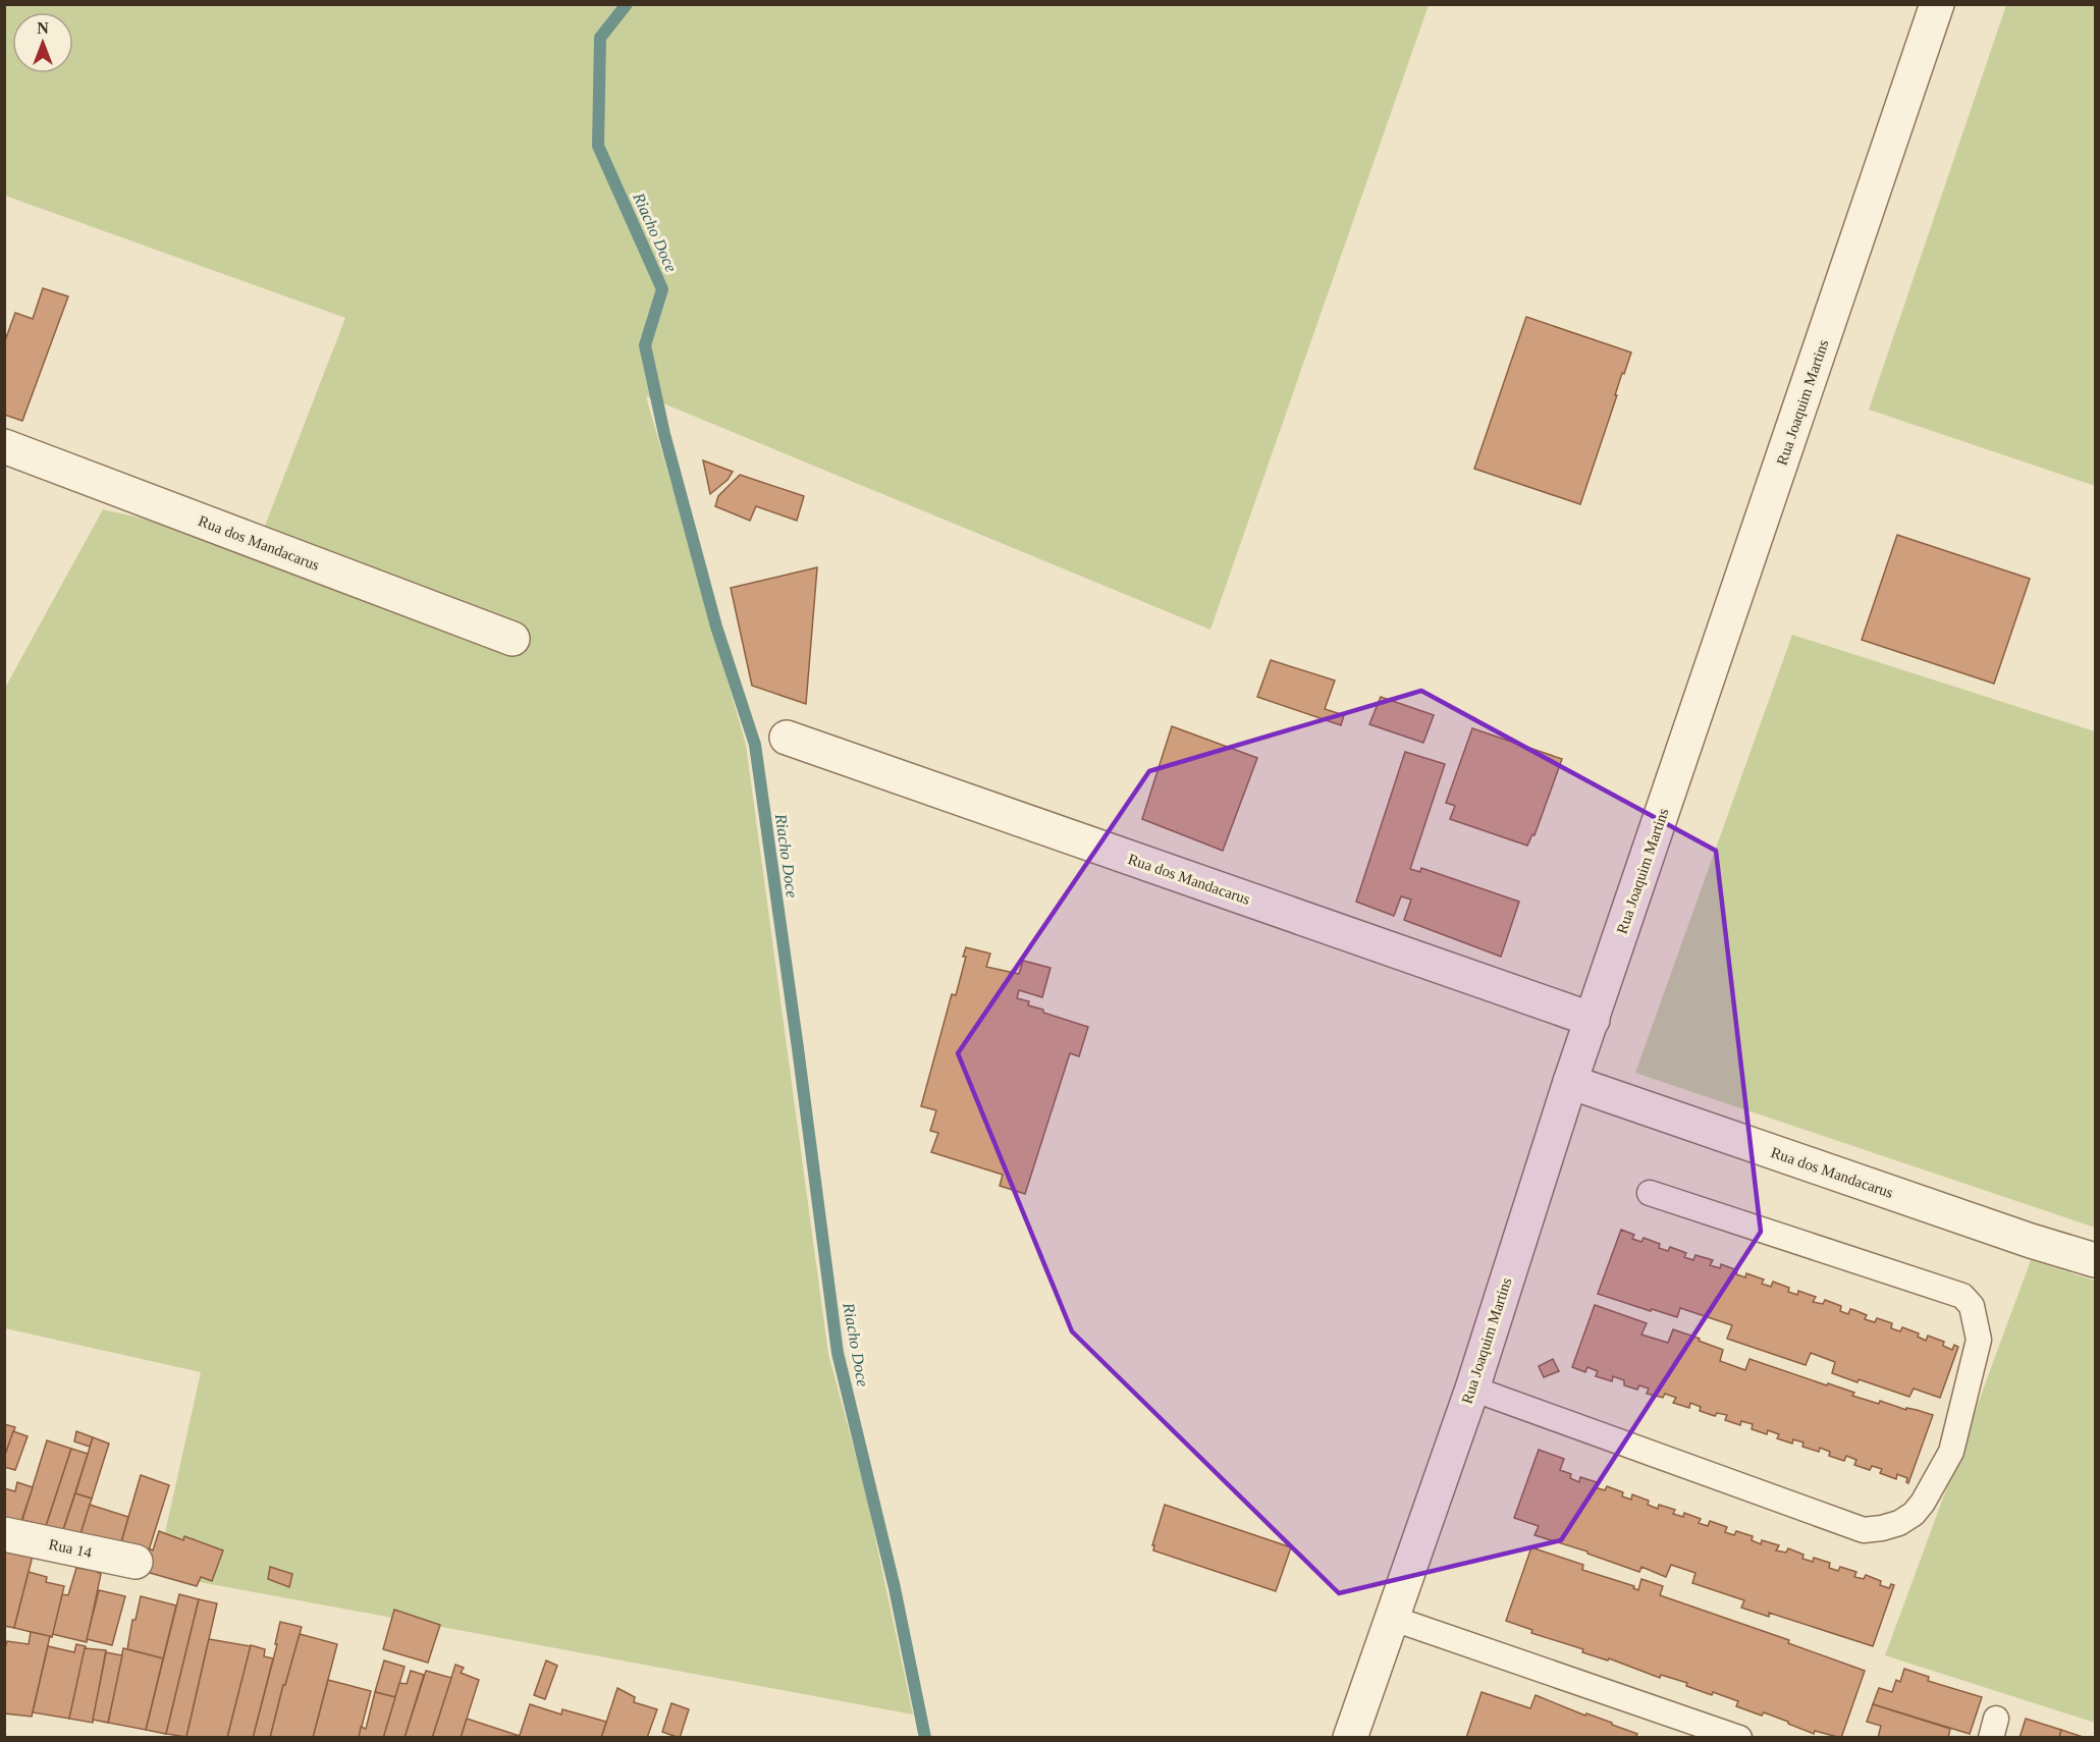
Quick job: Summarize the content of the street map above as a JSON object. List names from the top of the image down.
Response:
{
  "streets": {
    "street": ["Rua Joaquim Martins", "Rua dos Mandacarus", "Rua 14"]
  },
  "crossings": [
    ["Rua Joaquim Martins", "Rua dos Mandacarus"]
  ],
  "water": ["Riacho Doce"],
  "north": "top"
}
